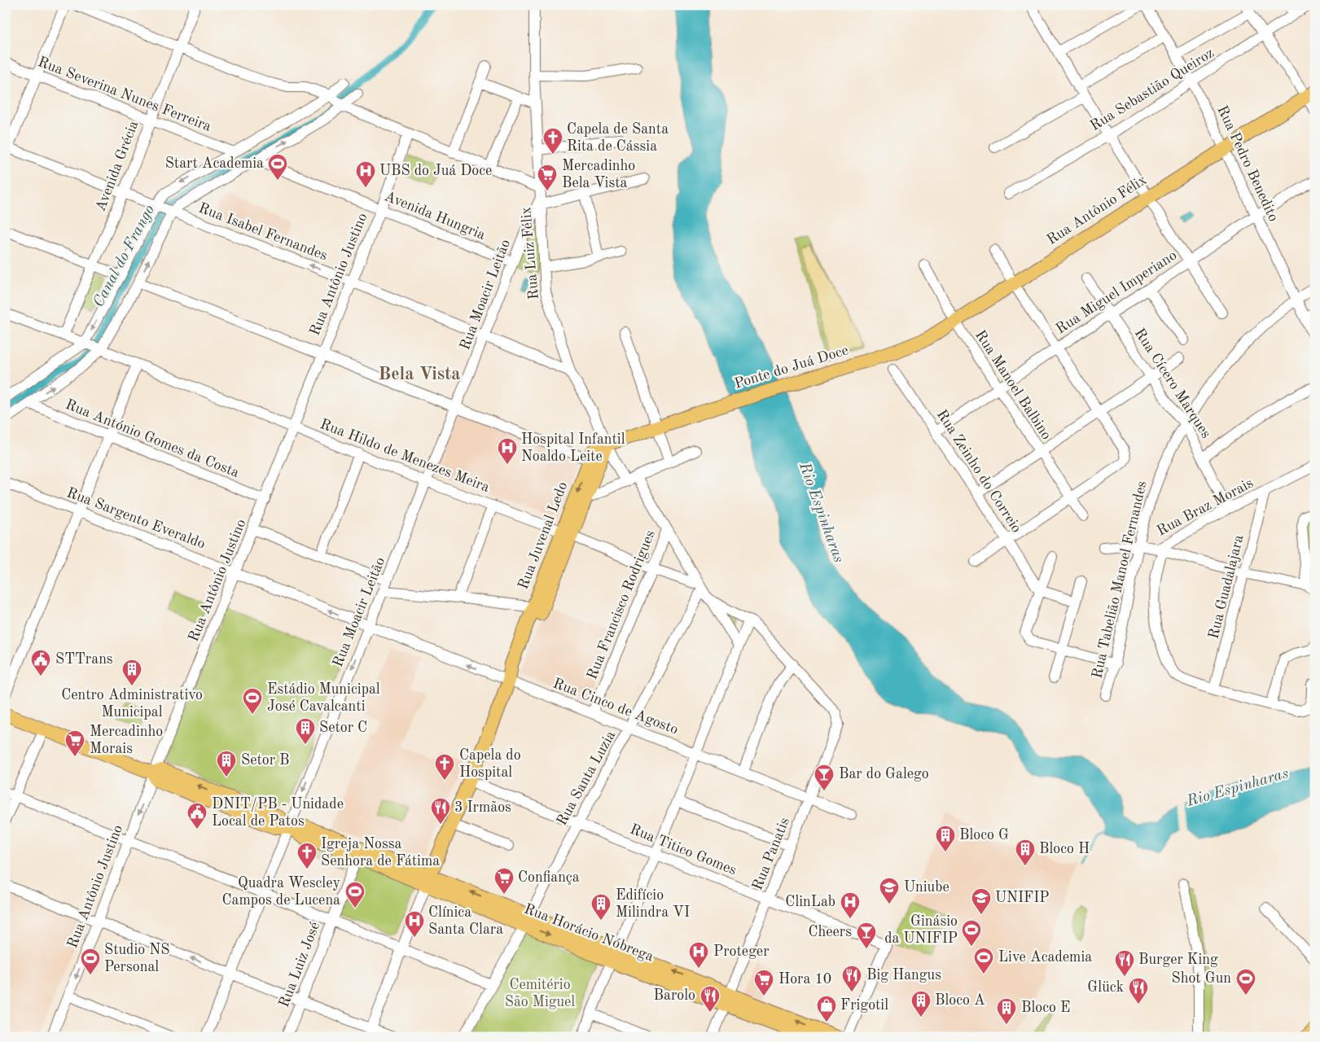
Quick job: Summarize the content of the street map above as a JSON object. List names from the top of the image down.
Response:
{
  "streets": {
    "main road": [
      "Rua Antônio Félix",
      "Ponte do Juá Doce",
      "Rua Juvenal Ledo",
      "Rua Horácio Nóbrega"
    ],
    "street": [
      "Rua Sebastião Queiroz",
      "Rua Severina Nunes Ferreira",
      "Rua Pedro Benedito",
      "Avenida Grécia",
      "Avenida Hungria",
      "Rua Isabel Fernandes",
      "Rua Luiz Félix",
      "Rua Antônio Justino",
      "Rua Miguel Imperiano",
      "Rua Moacir Leitão",
      "Rua Cícero Marques",
      "Rua Manoel Balbino",
      "Rua António Gomes da Costa",
      "Rua Hildo de Menezes Meira",
      "Rua Zeinho do Correio",
      "Rua Braz Morais",
      "Rua Sargento Everaldo",
      "Rua Tabelião Manoel Fernandes",
      "Rua Guadalajara",
      "Rua Francisco Rodrigues",
      "Rua Cinco de Agosto",
      "Rua Santa Luzia",
      "Rua Titico Gomes",
      "Rua Panatis",
      "Rua Luiz José"
    ]
  },
  "crossings": [
    ["Rua Sebastião Queiroz", "Rua Pedro Benedito"],
    ["Rua Severina Nunes Ferreira", "Avenida Grécia"],
    ["Rua Pedro Benedito", "Rua Antônio Félix"],
    ["Rua Pedro Benedito", "Rua Miguel Imperiano"],
    ["Rua Pedro Benedito", "Rua Tabelião Manoel Fernandes"],
    ["Avenida Grécia", "Rua Isabel Fernandes"],
    ["Avenida Grécia", "Rua Hildo de Menezes Meira"],
    ["Rua Antônio Félix", "Ponte do Juá Doce"],
    ["Rua Antônio Félix", "Rua Manoel Balbino"],
    ["Avenida Hungria", "Rua Antônio Justino"],
    ["Avenida Hungria", "Rua Moacir Leitão"],
    ["Rua Isabel Fernandes", "Rua Luiz Félix"],
    ["Rua Isabel Fernandes", "Rua Antônio Justino"],
    ["Rua Isabel Fernandes", "Rua Moacir Leitão"],
    ["Rua Luiz Félix", "Rua Moacir Leitão"],
    ["Rua Luiz Félix", "Ponte do Juá Doce"],
    ["Rua Luiz Félix", "Rua Juvenal Ledo"],
    ["Rua Antônio Justino", "Rua António Gomes da Costa"],
    ["Rua Antônio Justino", "Rua Hildo de Menezes Meira"],
    ["Rua Antônio Justino", "Rua Sargento Everaldo"],
    ["Rua Antônio Justino", "Rua Horácio Nóbrega"],
    ["Rua Miguel Imperiano", "Rua Cícero Marques"],
    ["Rua Miguel Imperiano", "Rua Manoel Balbino"],
    ["Rua Miguel Imperiano", "Rua Zeinho do Correio"],
    ["Rua Moacir Leitão", "Rua Hildo de Menezes Meira"],
    ["Rua Moacir Leitão", "Rua Sargento Everaldo"],
    ["Rua Moacir Leitão", "Rua Cinco de Agosto"],
    ["Rua Moacir Leitão", "Rua Horácio Nóbrega"],
    ["Ponte do Juá Doce", "Rua Juvenal Ledo"],
    ["Rua Cícero Marques", "Rua Braz Morais"],
    ["Rua Cícero Marques", "Rua Tabelião Manoel Fernandes"],
    ["Rua Hildo de Menezes Meira", "Rua Juvenal Ledo"],
    ["Rua Hildo de Menezes Meira", "Rua Francisco Rodrigues"],
    ["Rua Hildo de Menezes Meira", "Rua Santa Luzia"],
    ["Rua Braz Morais", "Rua Tabelião Manoel Fernandes"],
    ["Rua Braz Morais", "Rua Guadalajara"],
    ["Rua Sargento Everaldo", "Rua Cinco de Agosto"],
    ["Rua Juvenal Ledo", "Rua Cinco de Agosto"],
    ["Rua Juvenal Ledo", "Rua Titico Gomes"],
    ["Rua Juvenal Ledo", "Rua Horácio Nóbrega"],
    ["Rua Francisco Rodrigues", "Rua Cinco de Agosto"],
    ["Rua Cinco de Agosto", "Rua Santa Luzia"],
    ["Rua Cinco de Agosto", "Rua Panatis"],
    ["Rua Santa Luzia", "Rua Titico Gomes"],
    ["Rua Santa Luzia", "Rua Horácio Nóbrega"],
    ["Rua Titico Gomes", "Rua Panatis"],
    ["Rua Panatis", "Rua Horácio Nóbrega"],
    ["Rua Horácio Nóbrega", "Rua Luiz José"]
  ],
  "districts": ["Bela Vista"],
  "water": ["Canal do Frango", "Rio Espinharas"],
  "parks": ["Cemitério São Miguel"],
  "places": {
    "church": ["Capela de Santa Rita de Cássia", "Capela do Hospital", "Igreja Nossa Senhora de Fátima"],
    "sports": [
      "Start Academia",
      "Estádio Municipal José Cavalcanti",
      "Quadra Wescley Campos de Lucena",
      "Ginásio da UNIFIP",
      "Live Academia",
      "Studio NS Personal",
      "Shot Gun"
    ],
    "hospital": [
      "UBS do Juá Doce",
      "Hospital Infantil Noaldo Leite",
      "ClinLab",
      "Clínica Santa Clara",
      "Proteger"
    ],
    "supermarket": [
      "Mercadinho Bela Vista",
      "Mercadinho Morais",
      "Confiança",
      "Hora 10"
    ],
    "public building": ["STTrans", "DNIT/PB - Unidade Local de Patos"],
    "building": [
      "Centro Administrativo Municipal",
      "Setor C",
      "Setor B",
      "Bloco G",
      "Bloco H",
      "Edifício Milindra VI",
      "Bloco A",
      "Bloco E"
    ],
    "bar": ["Bar do Galego", "Cheers"],
    "restaurant": [
      "3 Irmãos",
      "Burger King",
      "Big Hangus",
      "Glück",
      "Barolo"
    ],
    "school or university": ["Uniube", "UNIFIP"],
    "shop": ["Frigotil"]
  }
}
